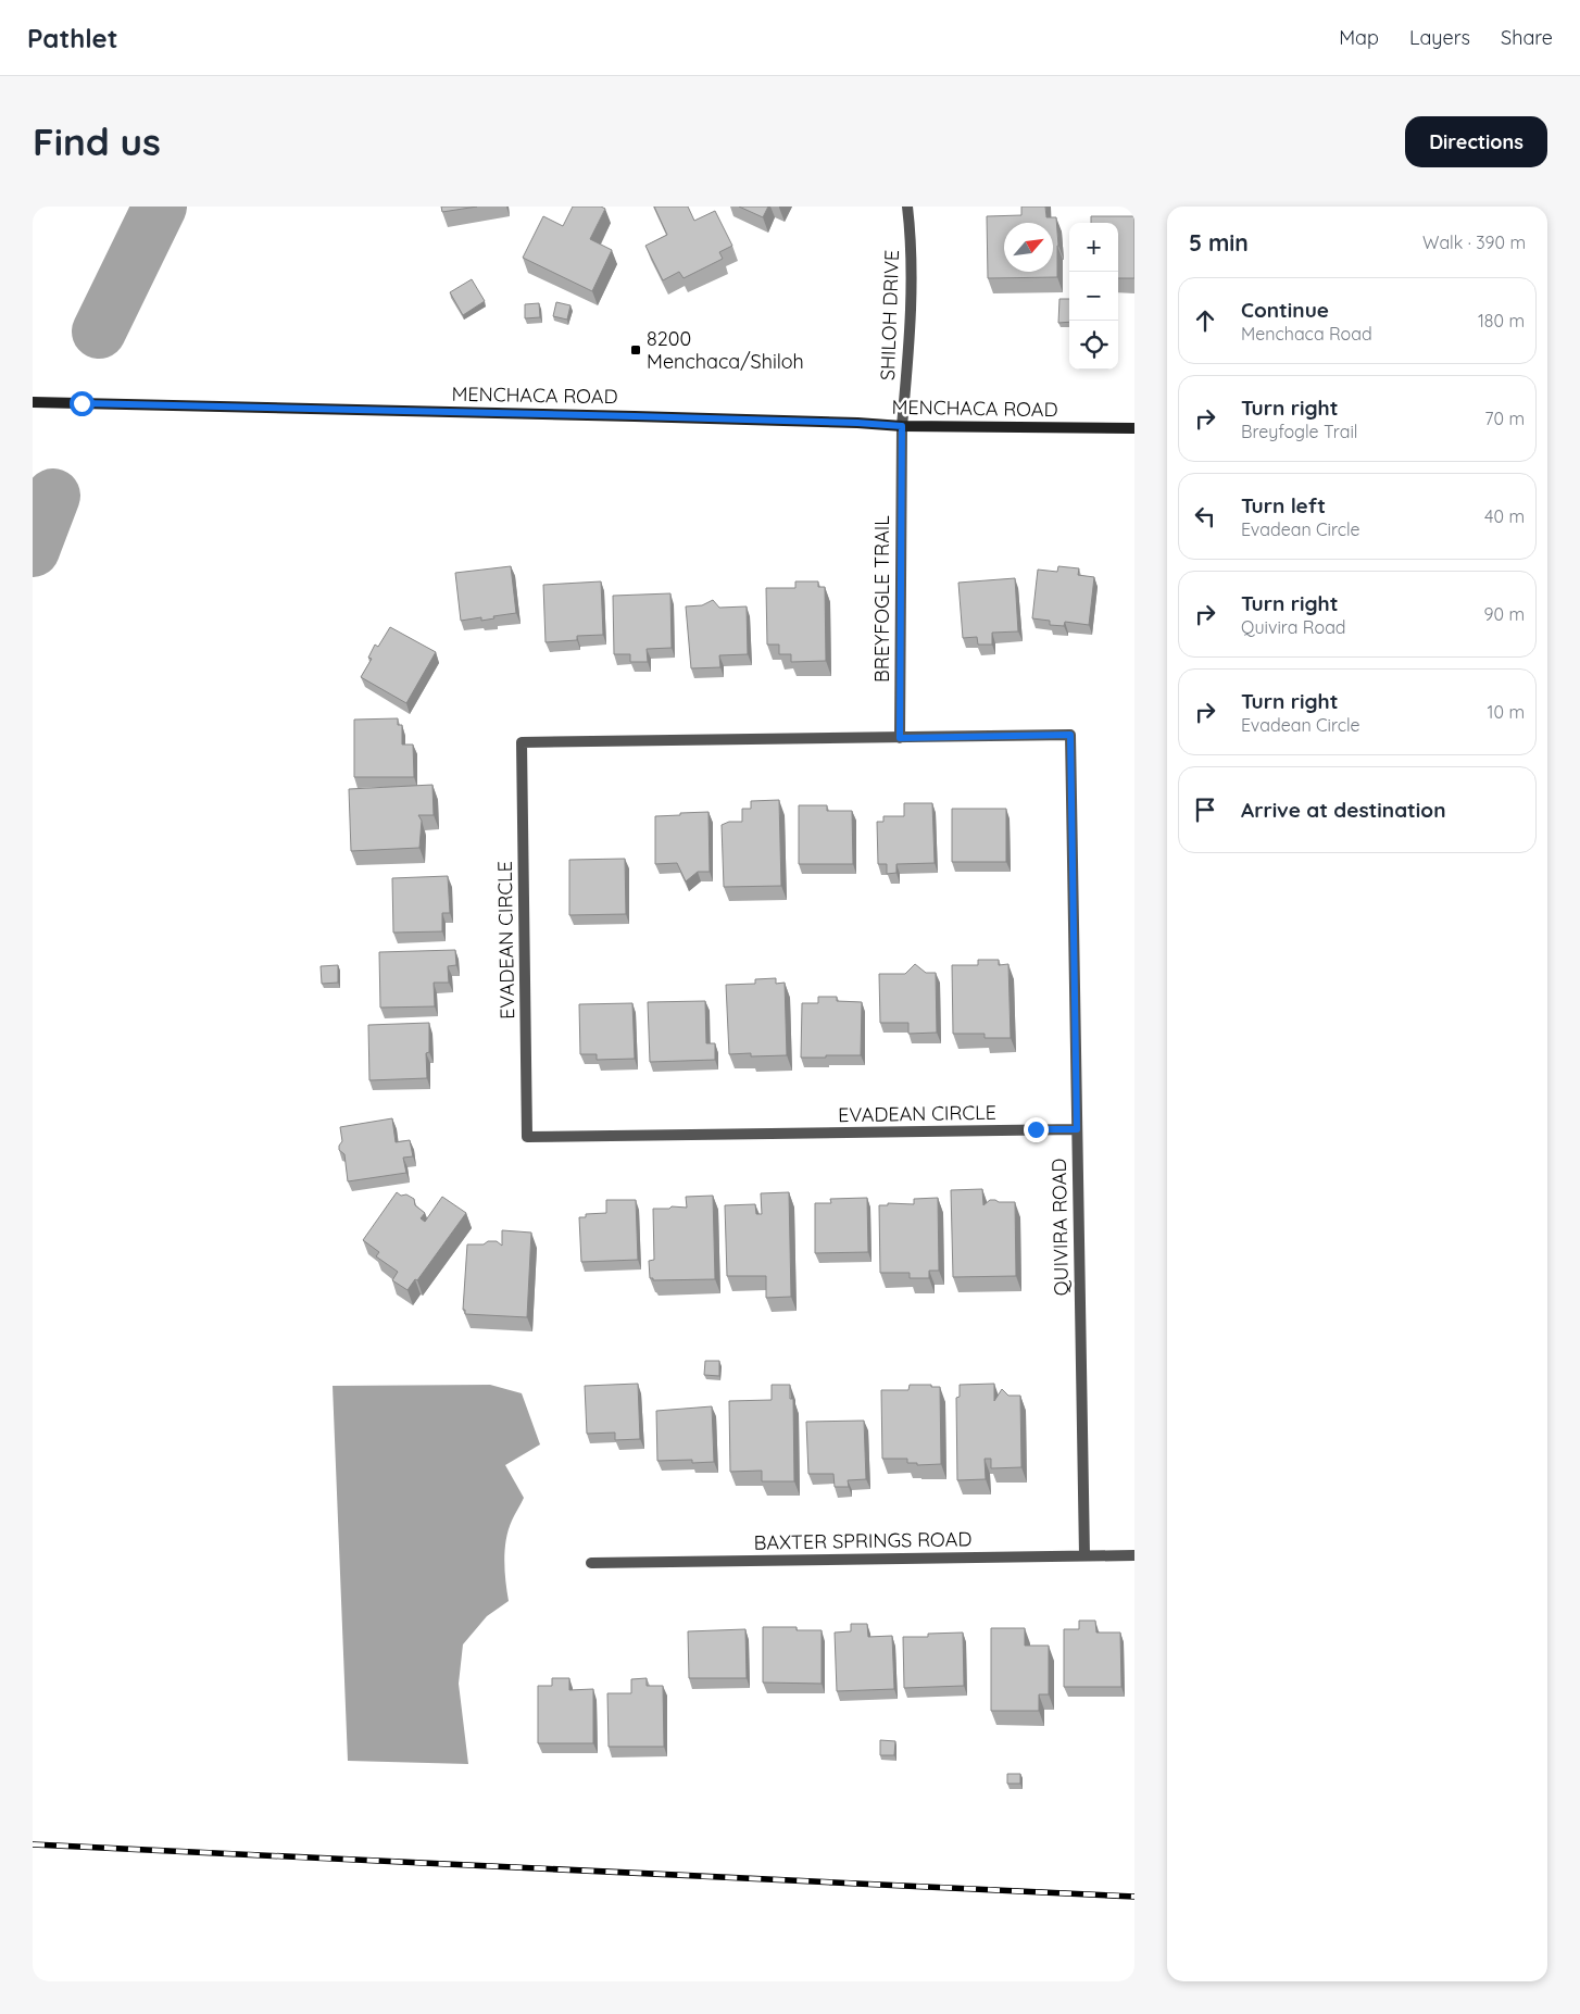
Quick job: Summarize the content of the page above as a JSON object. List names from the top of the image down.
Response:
{
  "streets": {
    "main road": ["MENCHACA ROAD"],
    "street": [
      "SHILOH DRIVE",
      "BREYFOGLE TRAIL",
      "EVADEAN CIRCLE",
      "QUIVIRA ROAD",
      "BAXTER SPRINGS ROAD"
    ]
  },
  "crossings": [
    ["SHILOH DRIVE", "MENCHACA ROAD"],
    ["SHILOH DRIVE", "BREYFOGLE TRAIL"],
    ["MENCHACA ROAD", "BREYFOGLE TRAIL"],
    ["BREYFOGLE TRAIL", "EVADEAN CIRCLE"],
    ["EVADEAN CIRCLE", "QUIVIRA ROAD"],
    ["QUIVIRA ROAD", "BAXTER SPRINGS ROAD"]
  ],
  "places": {
    "transit": ["8200 Menchaca/Shiloh"]
  },
  "north": "top right",
  "page": {
    "header": "Pathlet",
    "nav": ["Map", "Layers", "Share"],
    "buttons": "Directions",
    "title": "Find us",
    "heading": ["5 min", "Walk · 390 m"],
    "map_buttons": ["+", "−"],
    "list": [
      ["Continue", "Menchaca Road", "180 m"],
      ["Turn right", "Breyfogle Trail", "70 m"],
      ["Turn left", "Evadean Circle", "40 m"],
      ["Turn right", "Quivira Road", "90 m"],
      ["Turn right", "Evadean Circle", "10 m"],
      "Arrive at destination"
    ]
  }
}
